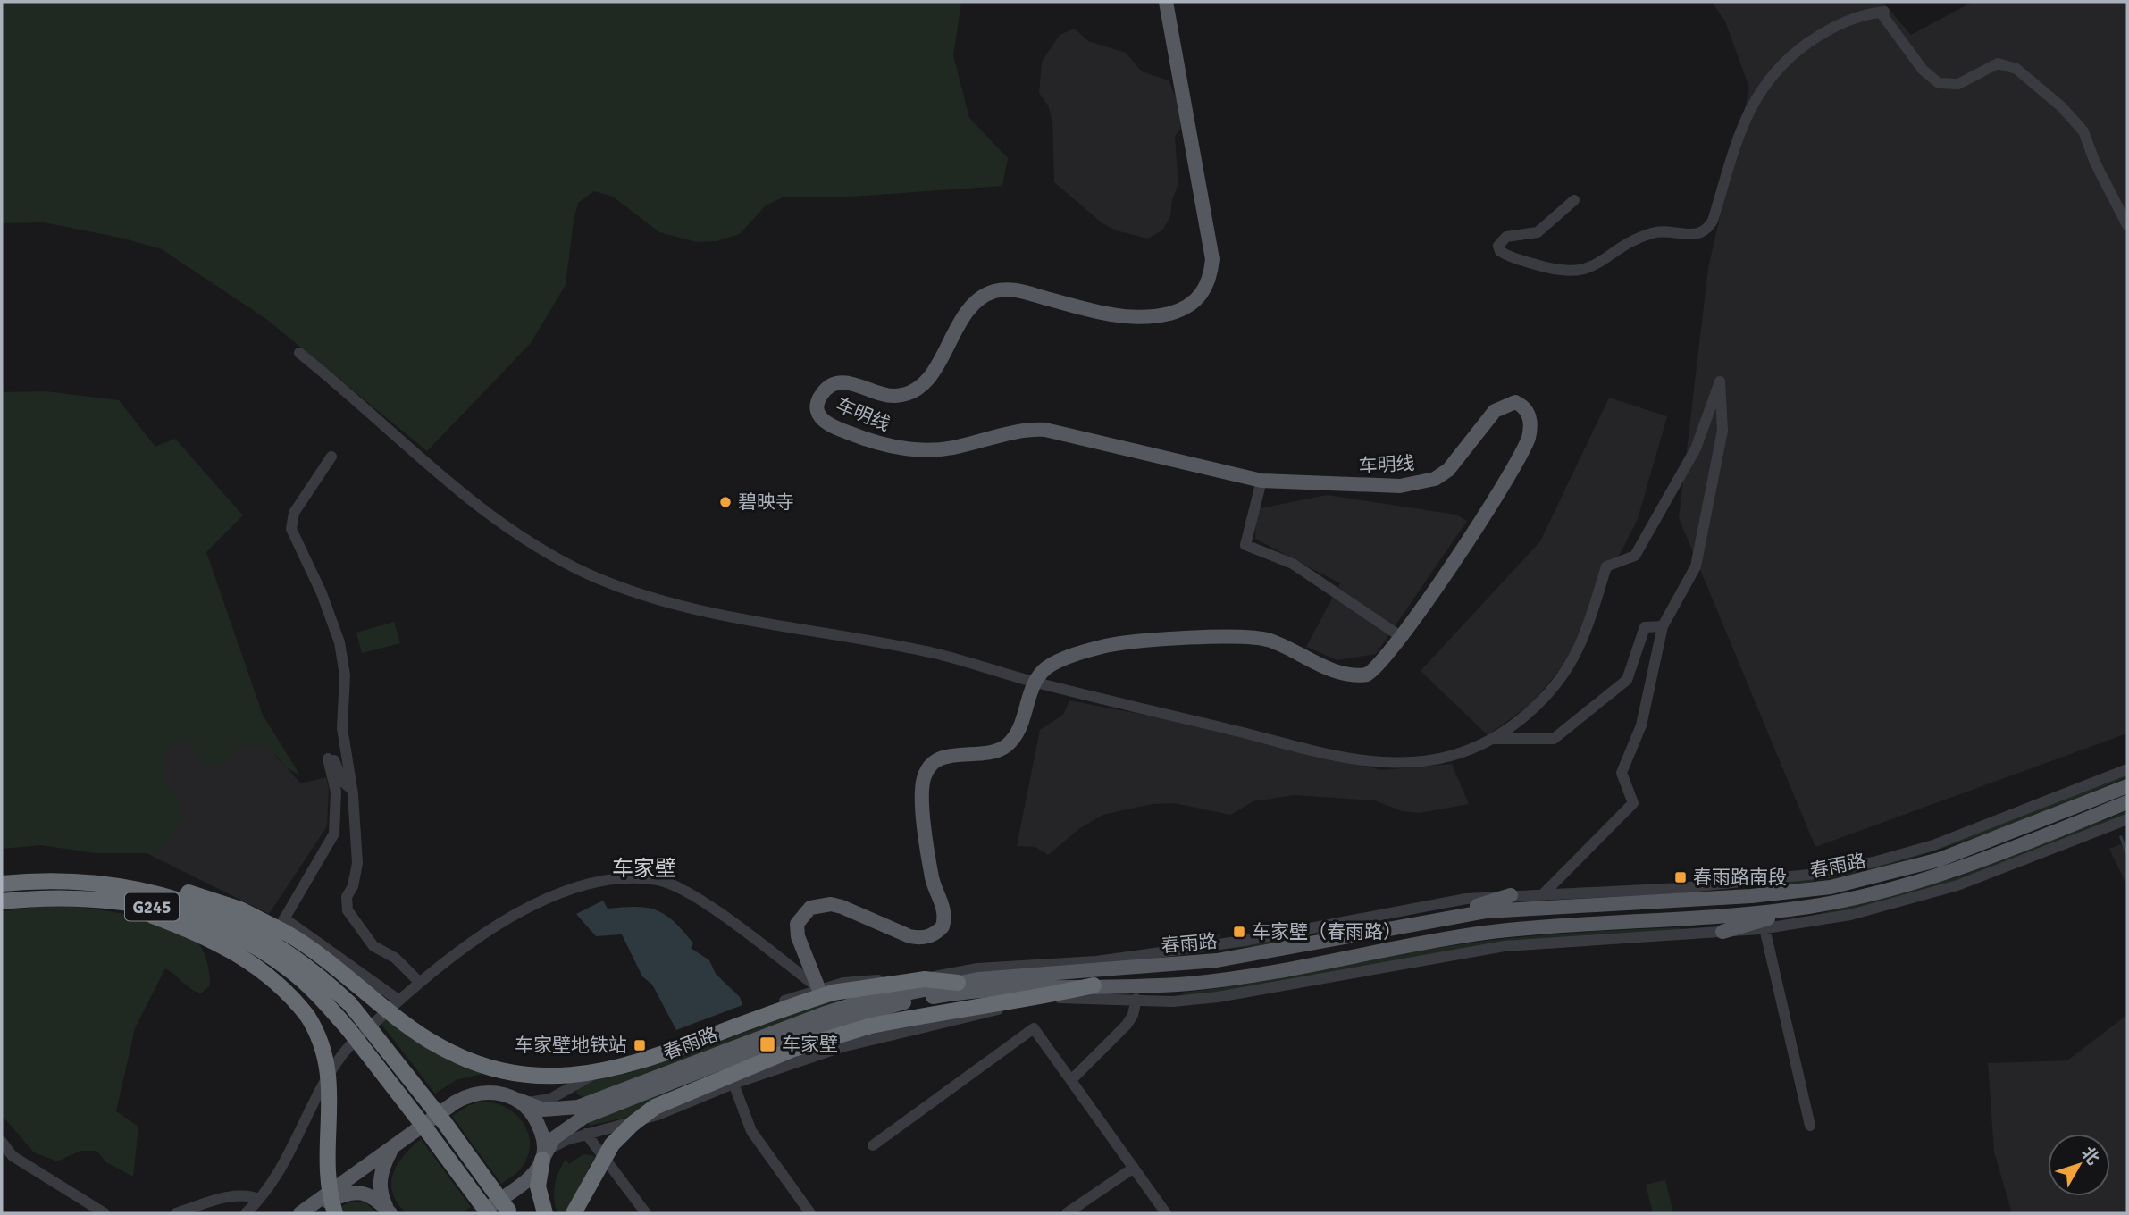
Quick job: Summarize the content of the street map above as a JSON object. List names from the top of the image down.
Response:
{
  "streets": {
    "highway": ["G245"],
    "main road": ["车明线", "春雨路"]
  },
  "crossings": [
    ["春雨路", "G245"]
  ],
  "districts": ["车家壁"],
  "places": {
    "other": ["碧映寺"],
    "transit": [
      "春雨路南段",
      "车家壁（春雨路）",
      "车家壁",
      "车家壁地铁站"
    ]
  },
  "north": "top right"
}
